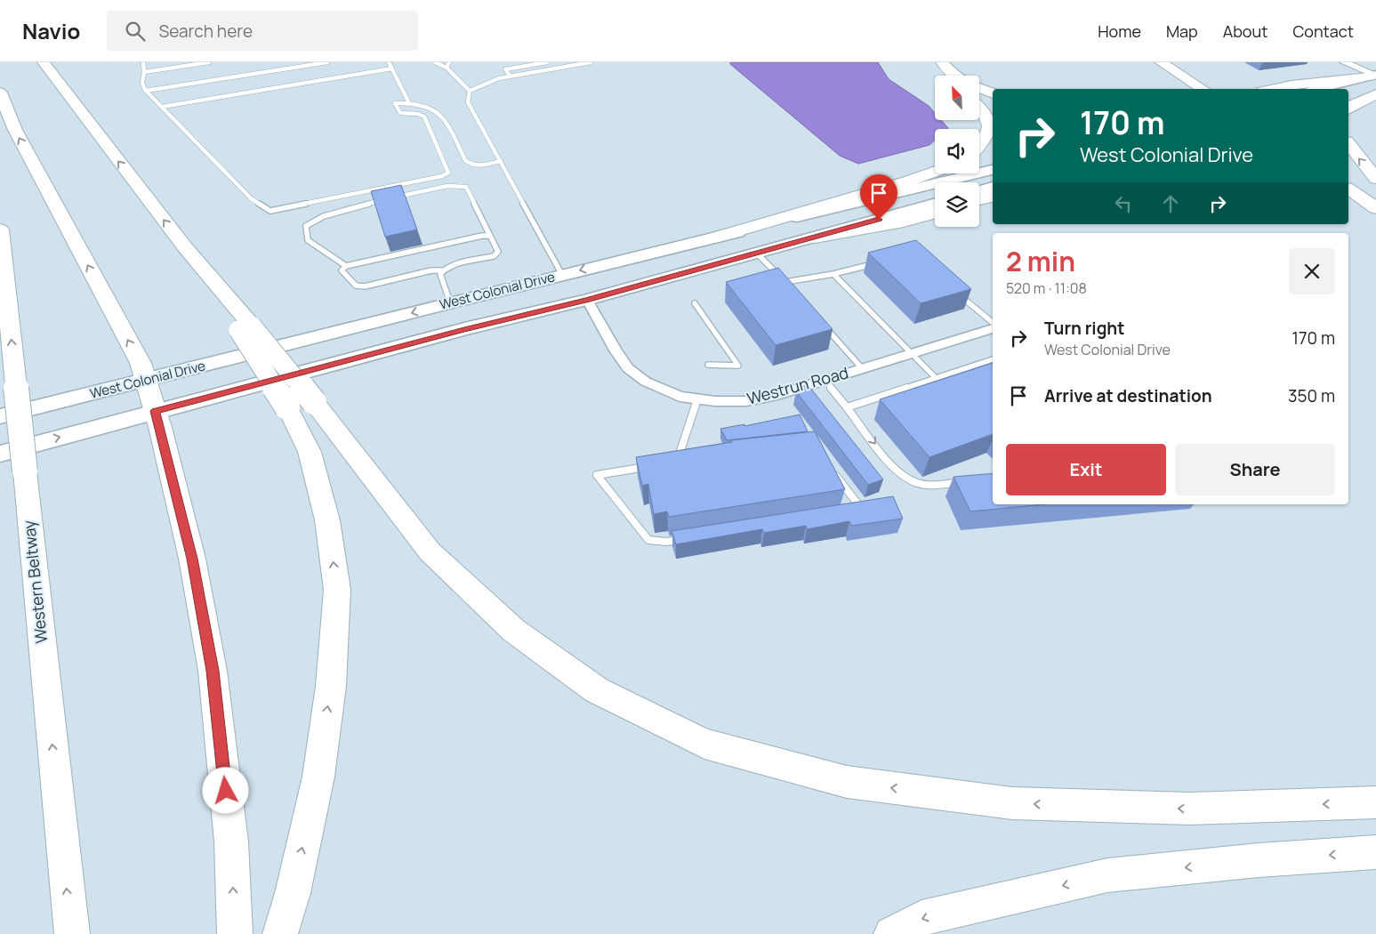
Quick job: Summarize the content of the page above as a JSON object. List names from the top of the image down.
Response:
{
  "streets": {
    "highway": ["West Colonial Drive", "Western Beltway"],
    "street": ["Westrun Road"]
  },
  "crossings": [
    ["West Colonial Drive", "Westrun Road"]
  ],
  "north": "top left",
  "page": {
    "header": "Navio",
    "search": "Search here",
    "nav": [
      "Home",
      "Map",
      "About",
      "Contact"
    ],
    "turn": ["170 m", "West Colonial Drive"],
    "heading": ["2 min", "520 m · 11:08"],
    "list": [
      {
        "name": "Turn right",
        "note": "West Colonial Drive",
        "value": "170 m"
      },
      {
        "name": "Arrive at destination",
        "value": "350 m"
      }
    ],
    "buttons": ["Exit", "Share"]
  }
}
